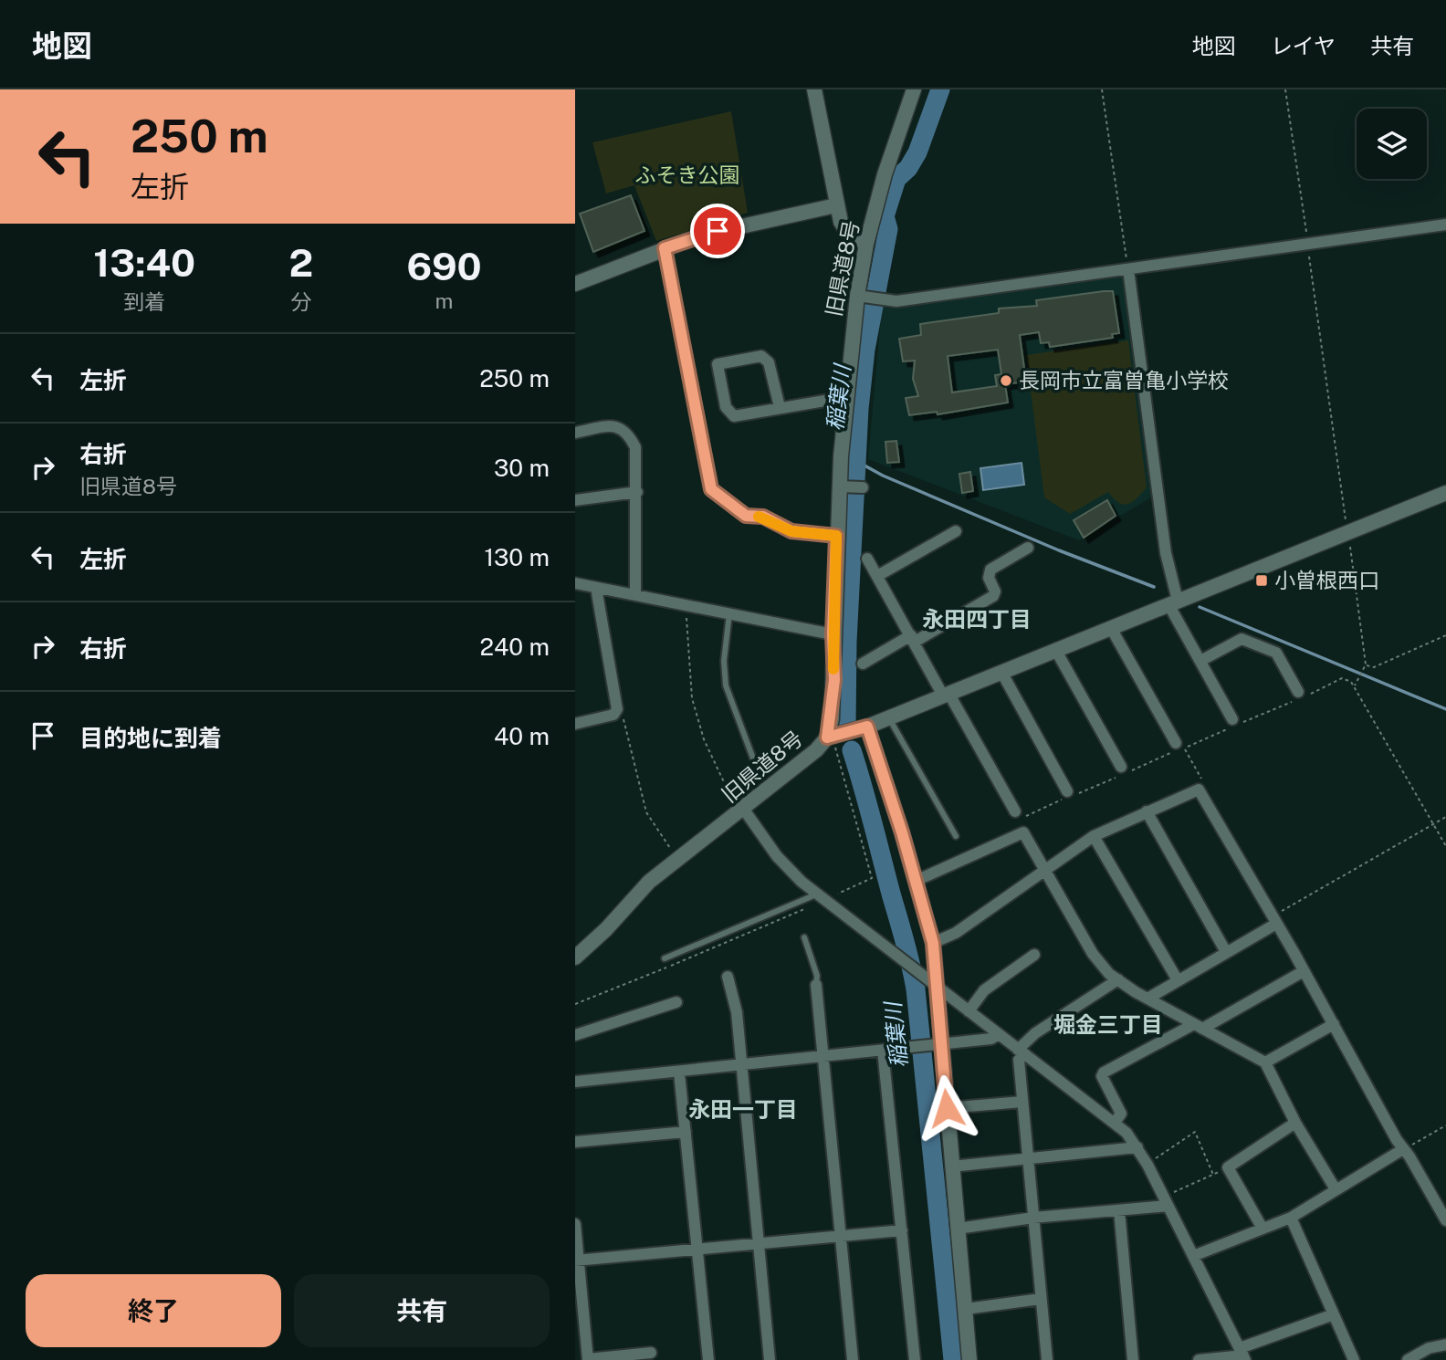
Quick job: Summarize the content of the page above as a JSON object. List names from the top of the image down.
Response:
{
  "streets": {
    "street": ["旧県道8号"]
  },
  "districts": ["永田四丁目", "堀金三丁目", "永田一丁目"],
  "water": ["稲葉川"],
  "parks": ["ふそき公園"],
  "places": {
    "other": ["長岡市立富曽亀小学校"],
    "transit": ["小曽根西口"]
  },
  "page": {
    "header": "地図",
    "nav": ["地図", "レイヤ", "共有"],
    "turn": ["250 m", "左折"],
    "eta": [
      "13:40",
      "到着",
      "2",
      "分",
      "690",
      "m"
    ],
    "list": [
      {
        "name": "左折",
        "value": "250 m"
      },
      {
        "name": "右折",
        "note": "旧県道8号",
        "value": "30 m"
      },
      {
        "name": "左折",
        "value": "130 m"
      },
      {
        "name": "右折",
        "value": "240 m"
      },
      {
        "name": "目的地に到着",
        "value": "40 m"
      }
    ],
    "buttons": ["終了", "共有"]
  }
}
